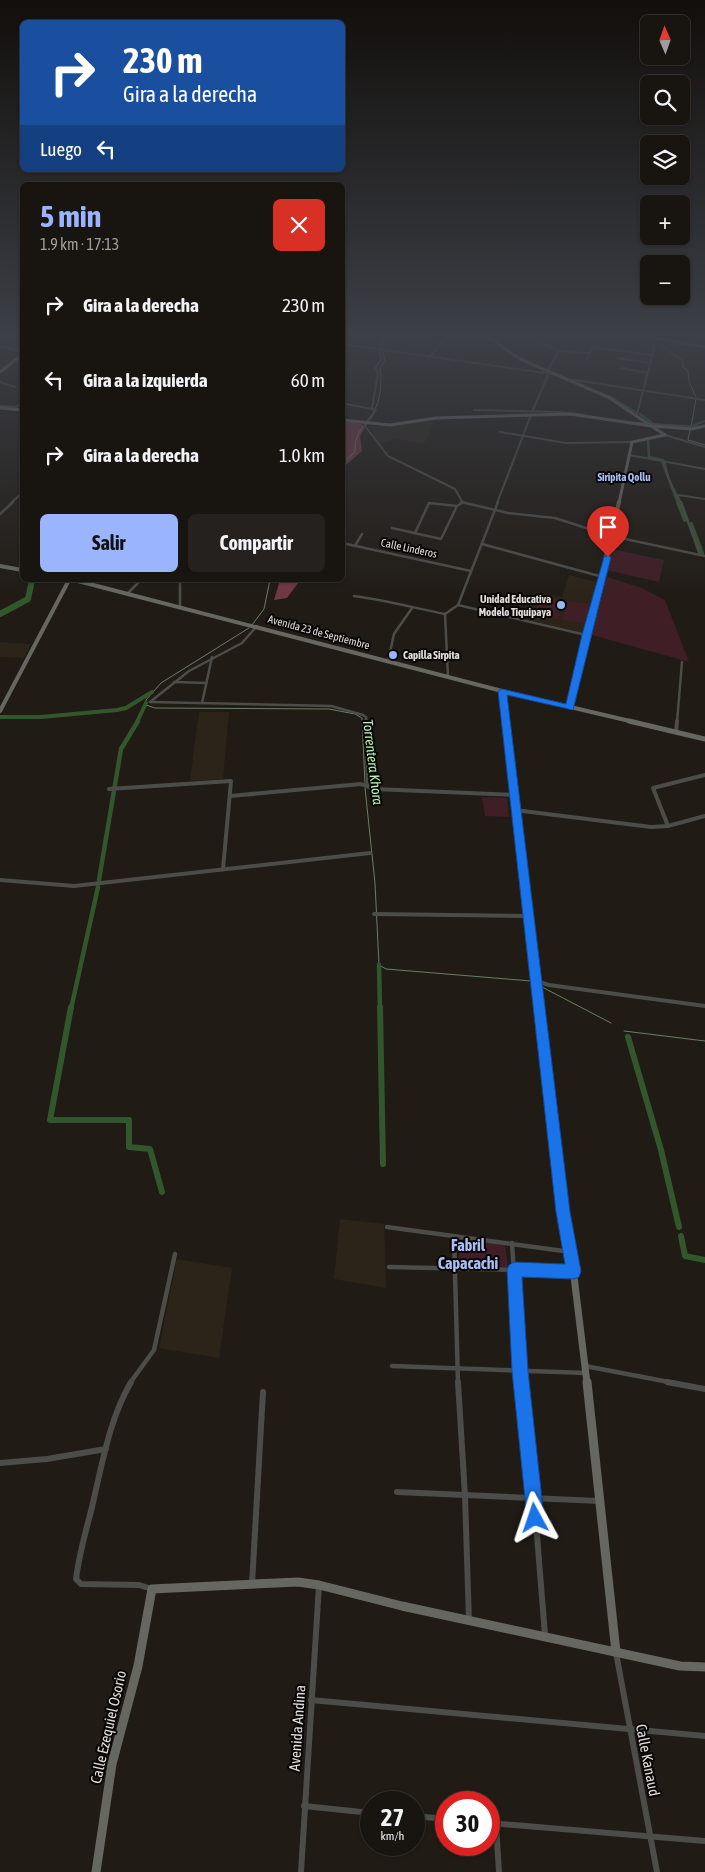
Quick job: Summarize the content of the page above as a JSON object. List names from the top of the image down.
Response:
{
  "streets": {
    "street": [
      "Calle Linderos",
      "Avenida 23 de Septiembre",
      "Calle Ezequiel Osorio",
      "Avenida Andina",
      "Calle Kanaud"
    ]
  },
  "districts": ["Siripita Qollu", "Fabril Capacachi"],
  "water": ["Torrentera Khora"],
  "places": ["Unidad Educativa Modelo Tiquipaya", "Capilla Sirpita"],
  "north": "top",
  "page": {
    "map_buttons": ["+", "−"],
    "turn": ["230 m", "Gira a la derecha"],
    "then": "Luego",
    "heading": ["5 min", "1.9 km · 17:13"],
    "list": [
      {
        "name": "Gira a la derecha",
        "value": "230 m"
      },
      {
        "name": "Gira a la izquierda",
        "value": "60 m"
      },
      {
        "name": "Gira a la derecha",
        "value": "1.0 km"
      }
    ],
    "buttons": ["Salir", "Compartir"],
    "speed": "27 km/h",
    "limit": "30"
  }
}
